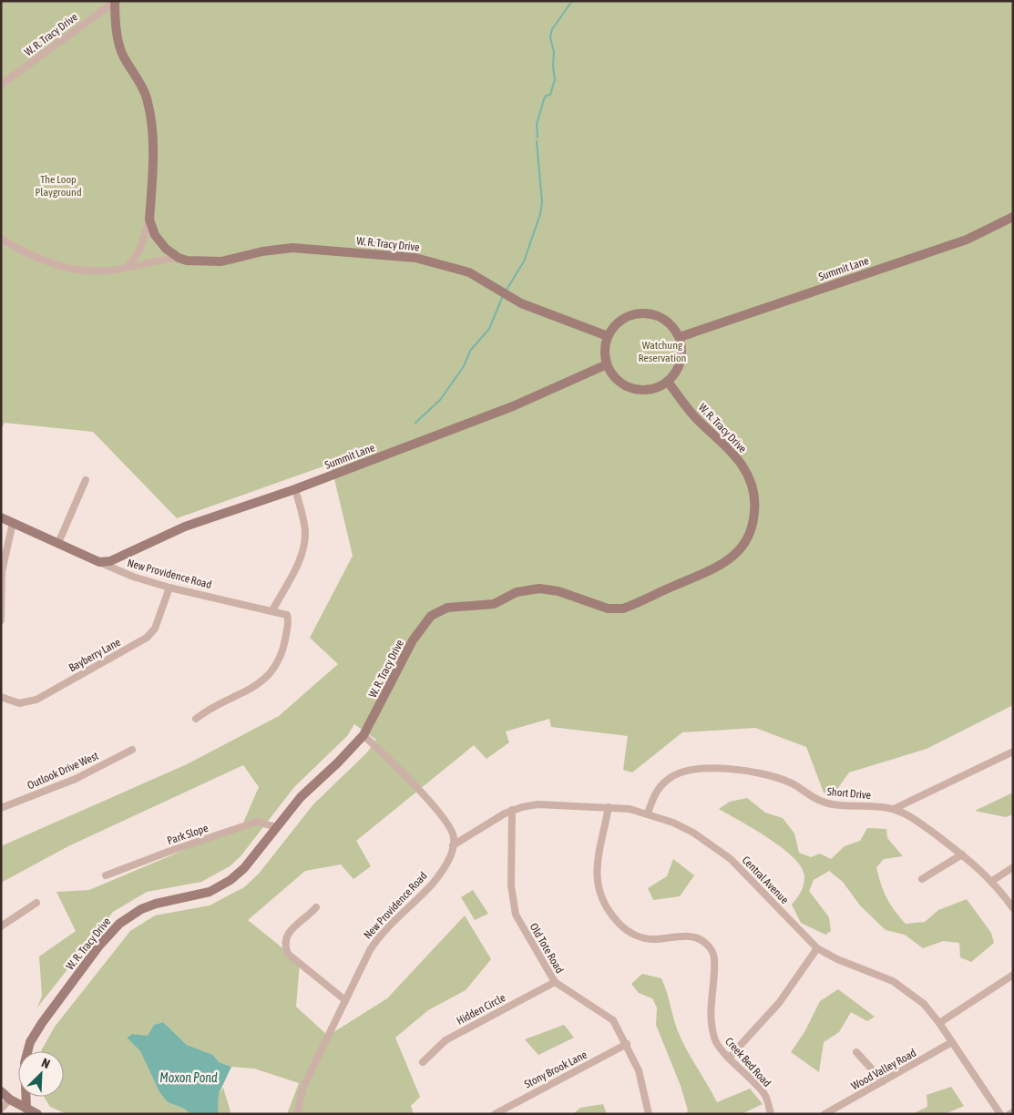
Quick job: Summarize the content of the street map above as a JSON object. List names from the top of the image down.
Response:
{
  "streets": {
    "street": [
      "W. R. Tracy Drive",
      "Summit Lane",
      "New Providence Road",
      "Bayberry Lane",
      "Outlook Drive West",
      "Short Drive",
      "Park Slope",
      "Central Avenue",
      "Old Tote Road",
      "Hidden Circle",
      "Creek Bed Road",
      "Stony Brook Lane",
      "Wood Valley Road"
    ]
  },
  "crossings": [
    ["W. R. Tracy Drive", "Summit Lane"],
    ["W. R. Tracy Drive", "Park Slope"],
    ["Summit Lane", "New Providence Road"],
    ["New Providence Road", "Bayberry Lane"],
    ["New Providence Road", "Central Avenue"],
    ["Short Drive", "Central Avenue"],
    ["Central Avenue", "Old Tote Road"],
    ["Central Avenue", "Creek Bed Road"],
    ["Central Avenue", "Wood Valley Road"],
    ["Old Tote Road", "Hidden Circle"],
    ["Old Tote Road", "Stony Brook Lane"]
  ],
  "water": ["Moxon Pond"],
  "parks": ["The Loop Playground", "Watchung Reservation"],
  "north": "top right"
}
